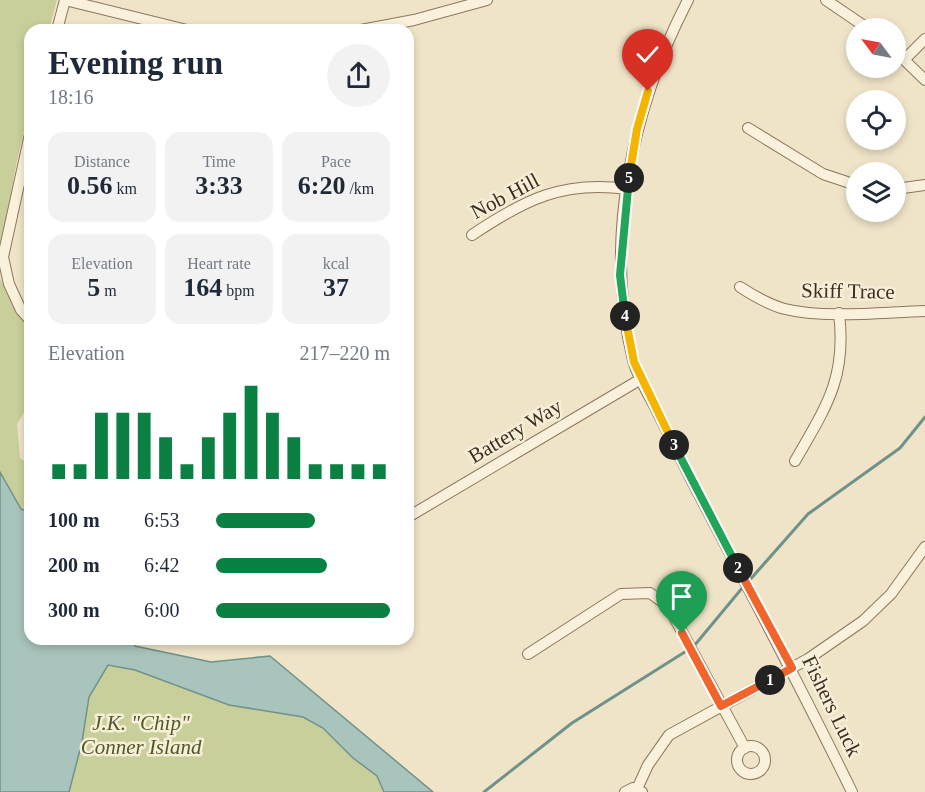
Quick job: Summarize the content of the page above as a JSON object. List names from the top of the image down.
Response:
{
  "streets": {
    "street": [
      "Nob Hill",
      "Skiff Trace",
      "Battery Way",
      "Fishers Luck"
    ]
  },
  "crossings": [
    ["Nob Hill", "Fishers Luck"],
    ["Battery Way", "Fishers Luck"]
  ],
  "parks": ["J.K. \"Chip\" Conner Island"],
  "north": "top left",
  "page": {
    "heading": ["Evening run", "18:16"],
    "stats": [
      ["Distance", "0.56 km"],
      ["Time", "3:33"],
      ["Pace", "6:20 /km"],
      ["Elevation", "5 m"],
      ["Heart rate", "164 bpm"],
      ["kcal", "37"]
    ],
    "pins": [
      "5",
      "4",
      "3",
      "2",
      "1"
    ],
    "chart": ["Elevation", "217–220 m"],
    "list": [
      {
        "name": "100 m",
        "note": "6:53"
      },
      {
        "name": "200 m",
        "note": "6:42"
      },
      {
        "name": "300 m",
        "note": "6:00"
      }
    ]
  }
}
